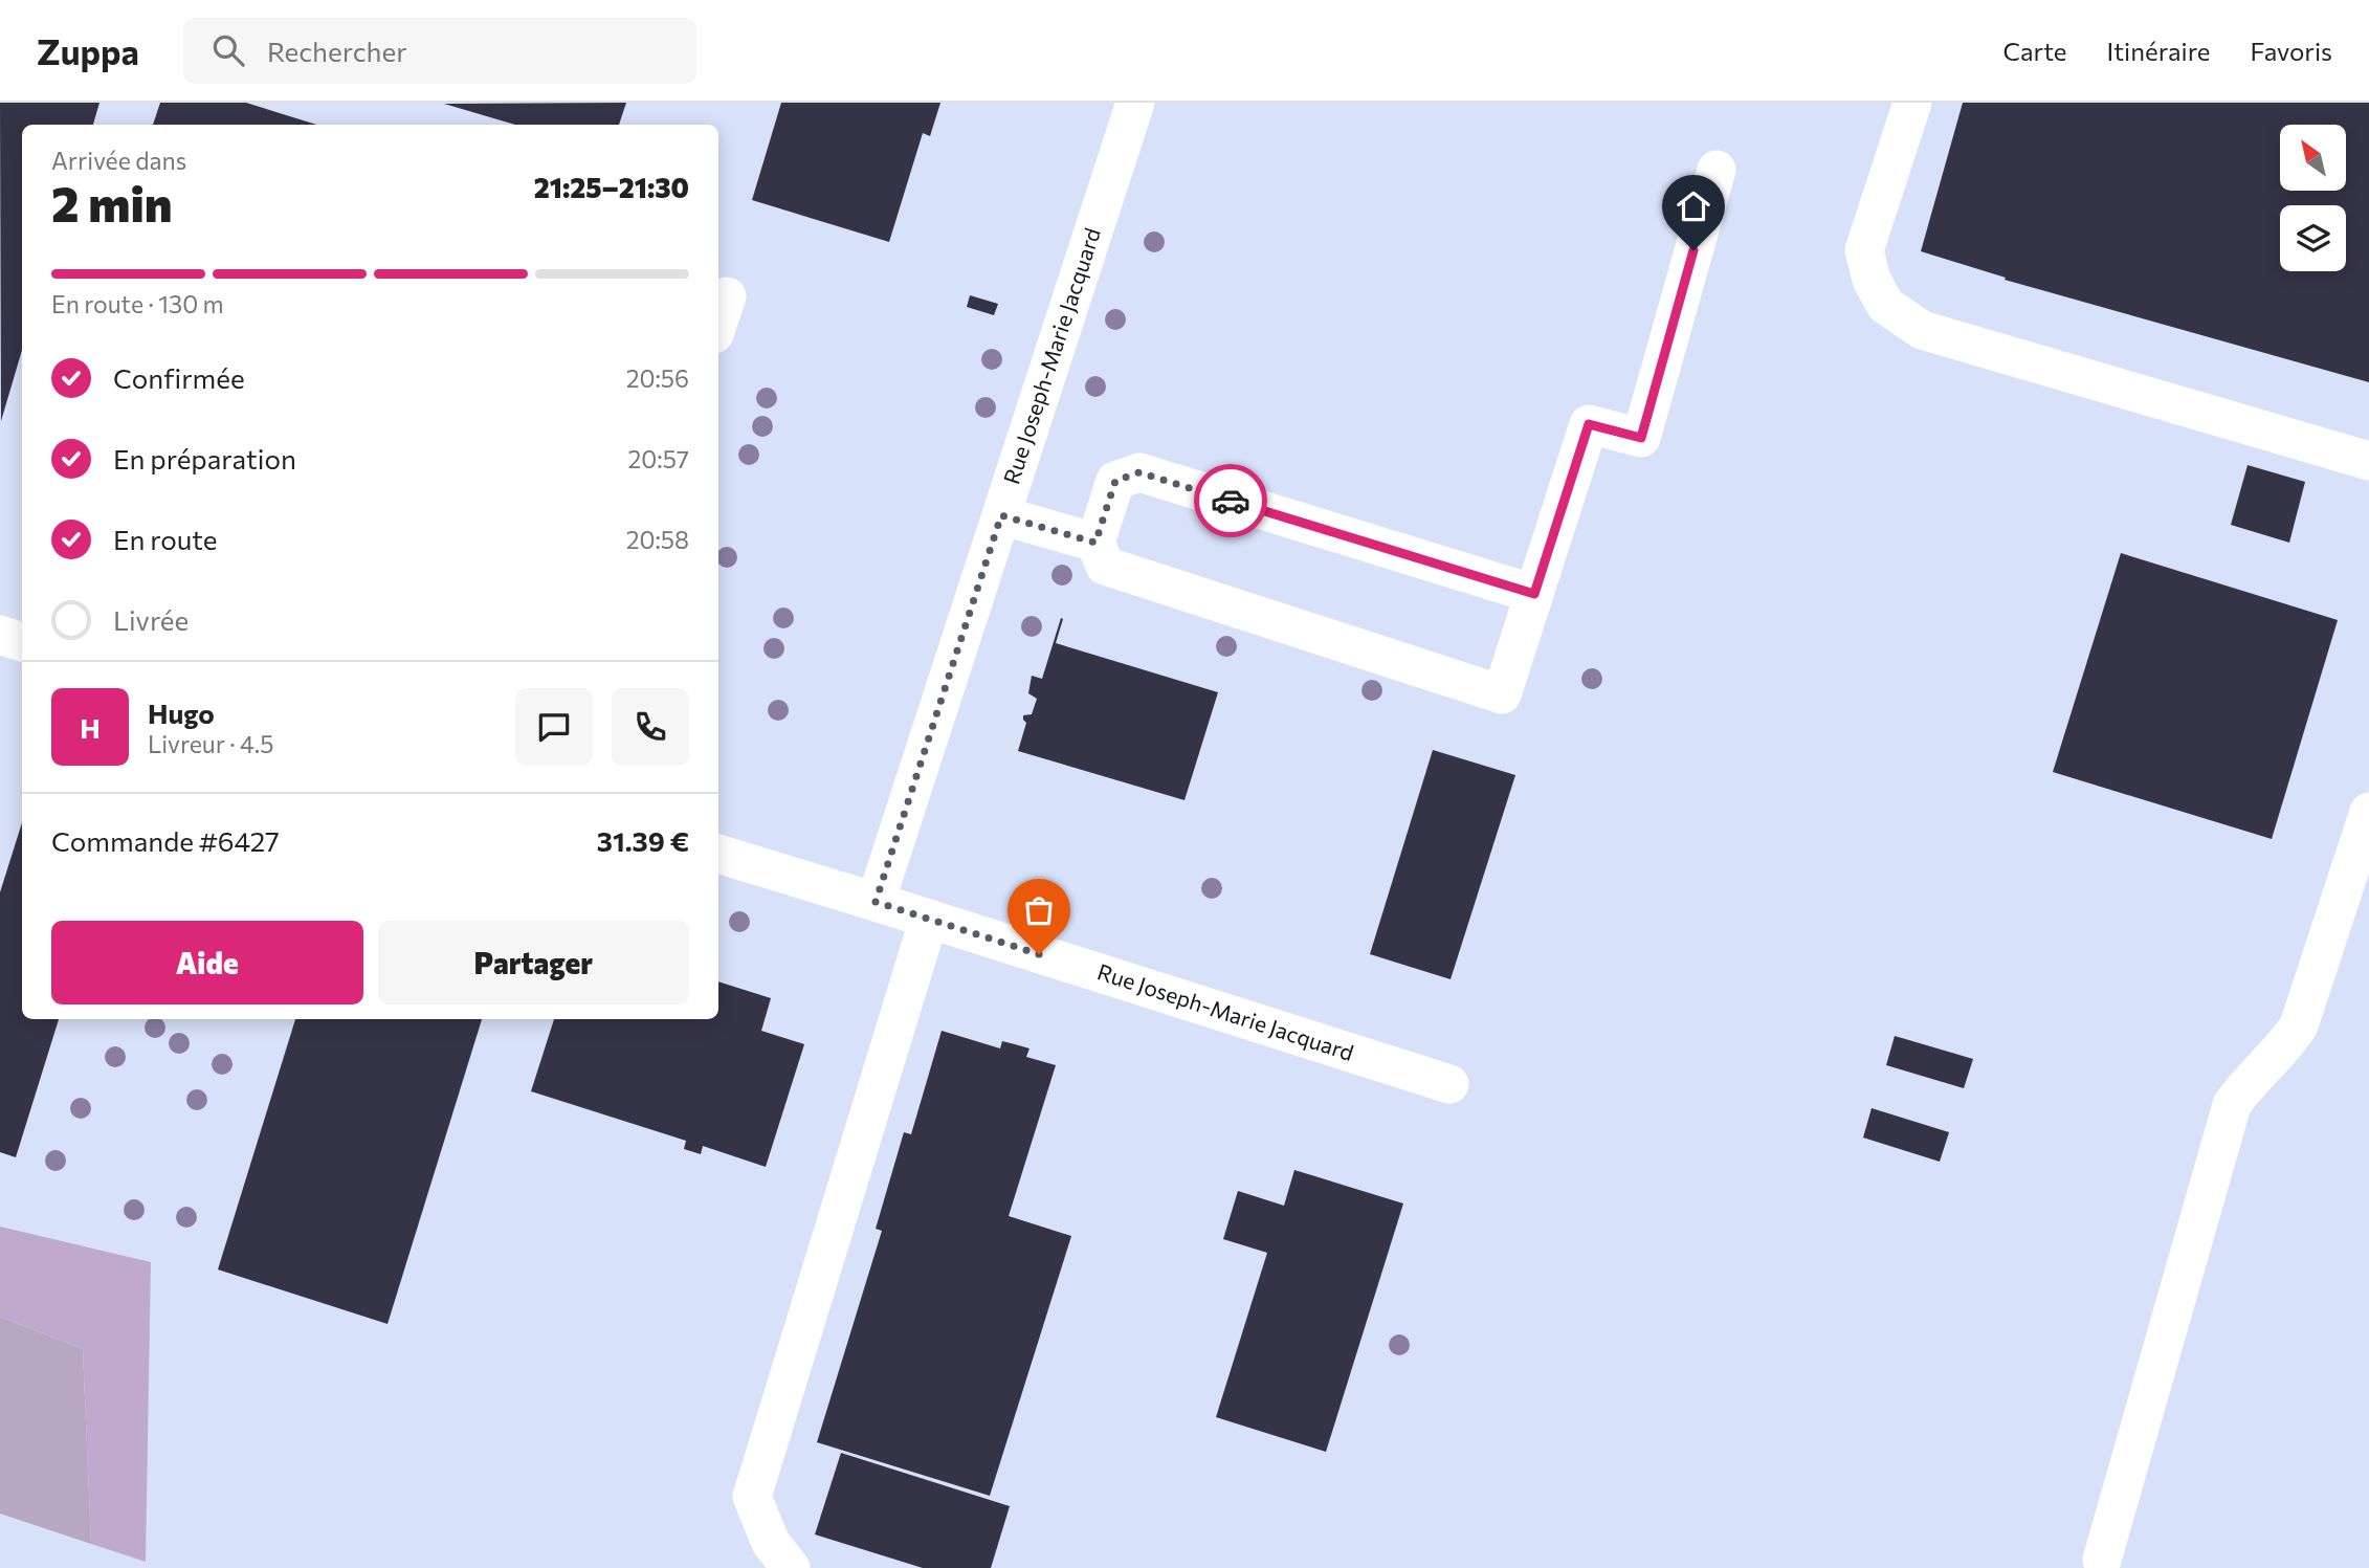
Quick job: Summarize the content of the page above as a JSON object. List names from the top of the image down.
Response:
{
  "streets": {
    "street": ["Rue Joseph-Marie Jacquard"]
  },
  "north": "top left",
  "page": {
    "header": "Zuppa",
    "search": "Rechercher",
    "nav": ["Carte", "Itinéraire", "Favoris"],
    "heading": ["2 min", "Arrivée dans", "21:25–21:30"],
    "panel": [
      "Hugo",
      "Livreur · 4.5",
      "Commande #6427",
      "31.39 €"
    ],
    "bar": "En route · 130 m",
    "list": [
      ["Confirmée", "20:56"],
      ["En préparation", "20:57"],
      ["En route", "20:58"],
      "Livrée"
    ],
    "round": "H",
    "buttons": ["Aide", "Partager"]
  }
}
